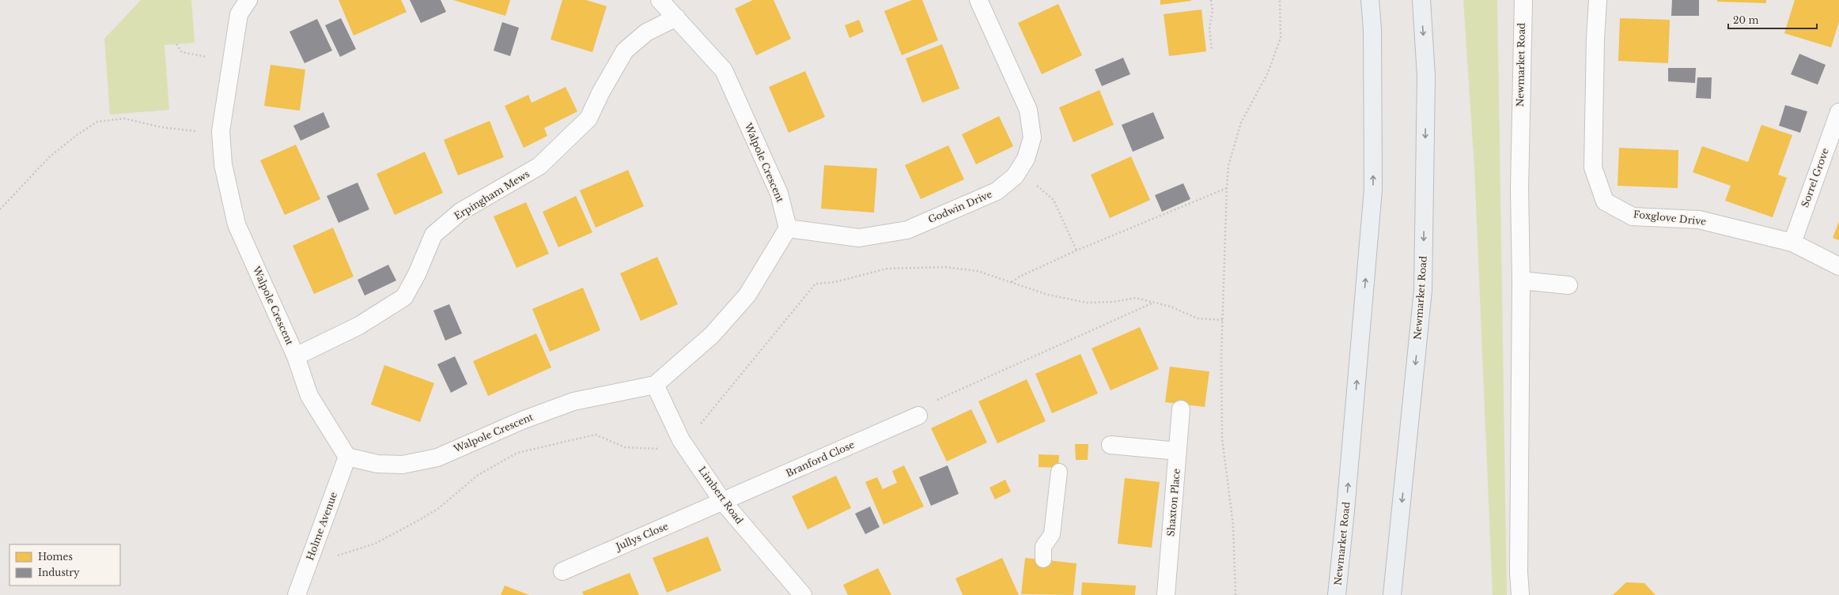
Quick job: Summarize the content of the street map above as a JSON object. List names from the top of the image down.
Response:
{
  "streets": {
    "highway": ["Newmarket Road"],
    "street": [
      "Walpole Crescent",
      "Sorrel Grove",
      "Erpingham Mews",
      "Godwin Drive",
      "Foxglove Drive",
      "Branford Close",
      "Limbert Road",
      "Shaxton Place",
      "Holme Avenue",
      "Jullys Close"
    ]
  },
  "crossings": [
    ["Walpole Crescent", "Erpingham Mews"],
    ["Walpole Crescent", "Godwin Drive"],
    ["Walpole Crescent", "Limbert Road"],
    ["Walpole Crescent", "Holme Avenue"],
    ["Sorrel Grove", "Foxglove Drive"],
    ["Branford Close", "Limbert Road"],
    ["Branford Close", "Jullys Close"],
    ["Limbert Road", "Jullys Close"]
  ],
  "legend": ["Homes", "Industry"],
  "scale_bar": "20 m"
}
